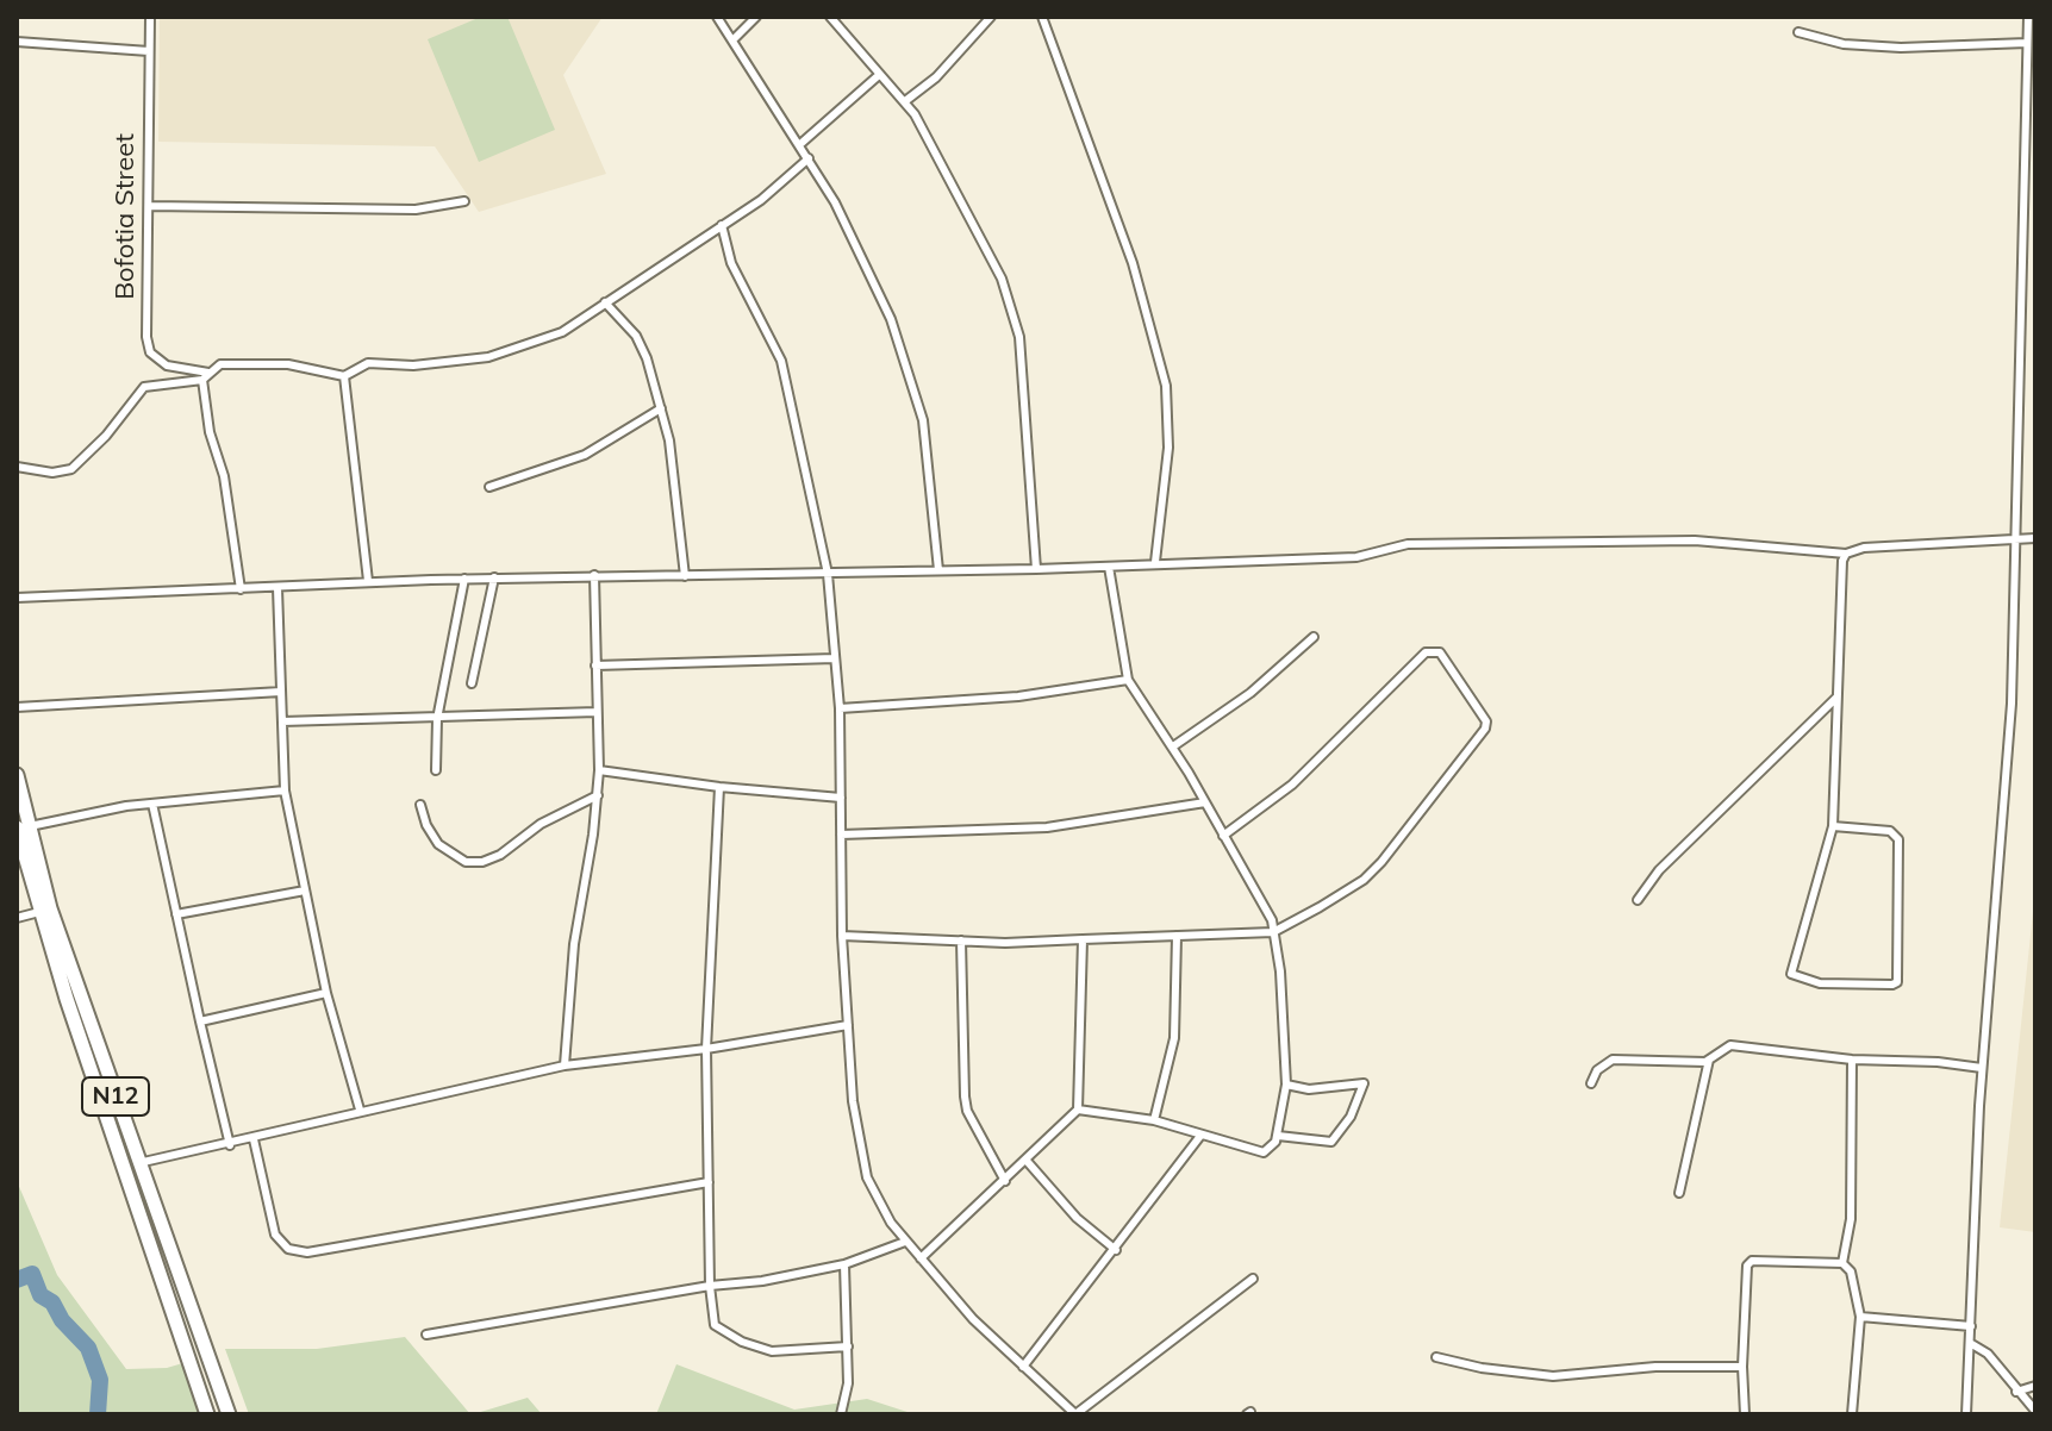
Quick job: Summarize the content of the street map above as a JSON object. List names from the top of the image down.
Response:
{
  "streets": {
    "highway": ["N12"],
    "street": ["Bofotia Street"]
  }
}
